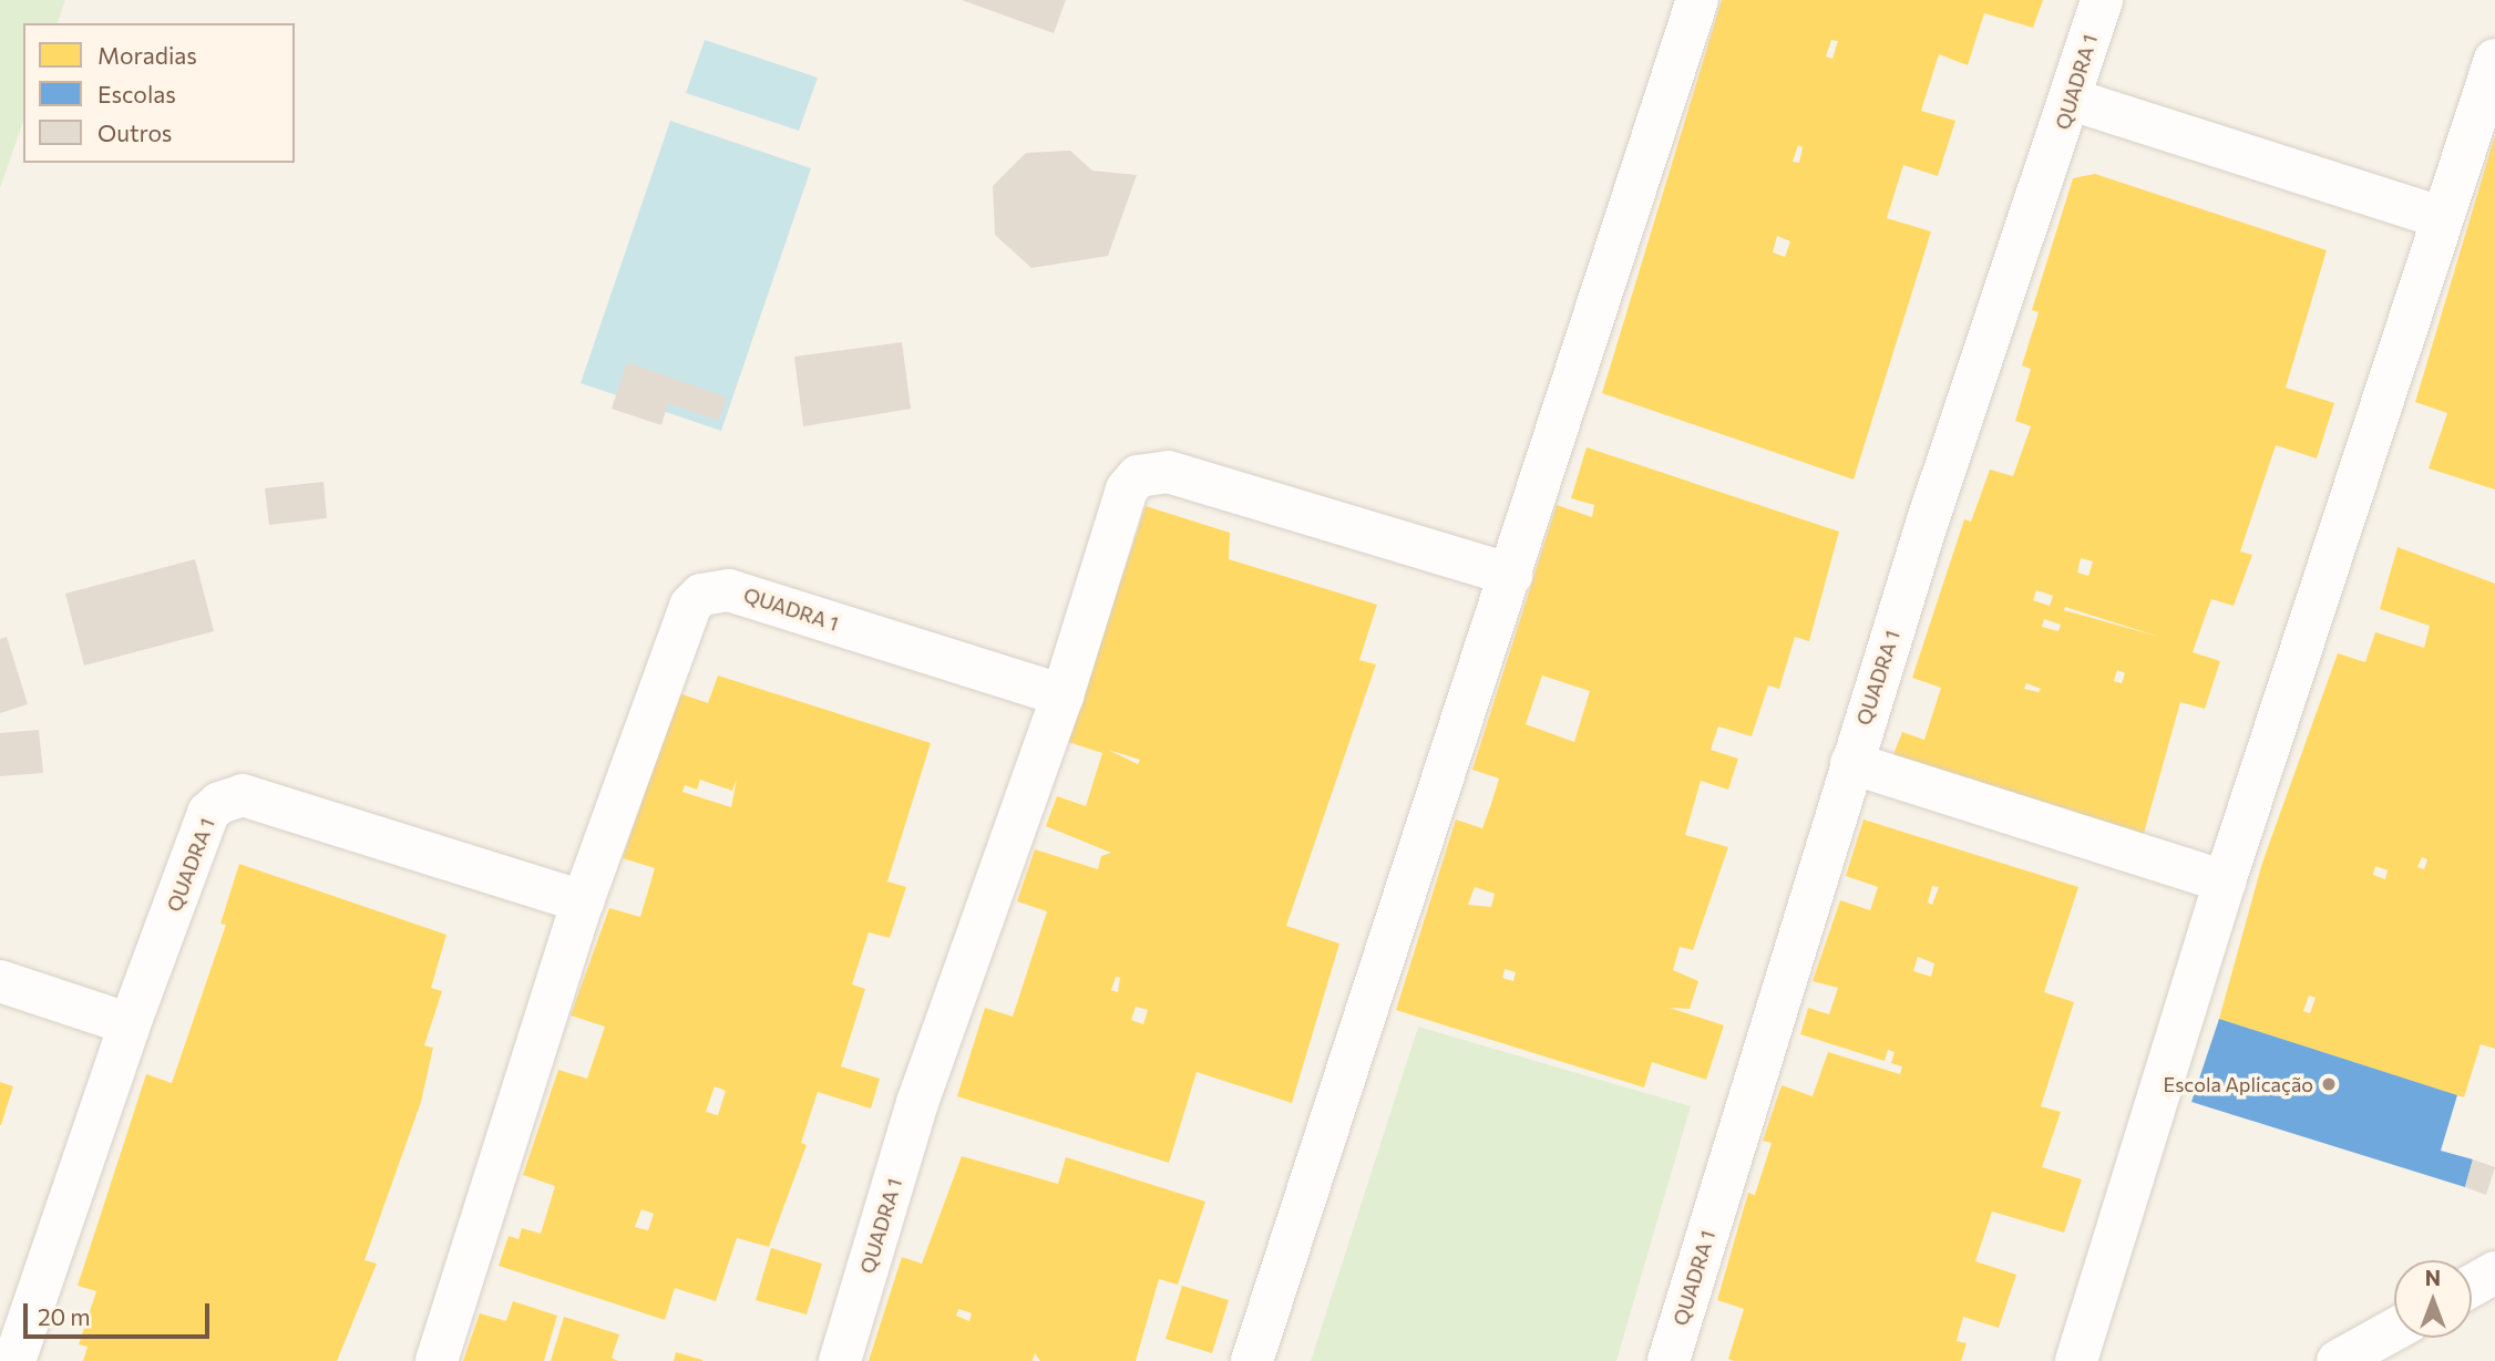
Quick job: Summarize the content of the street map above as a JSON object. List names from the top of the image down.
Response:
{
  "streets": {
    "street": ["QUADRA 1"]
  },
  "places": ["Escola Aplicação"],
  "legend": ["Moradias", "Escolas", "Outros"],
  "scale_bar": "20 m",
  "north": "top"
}
